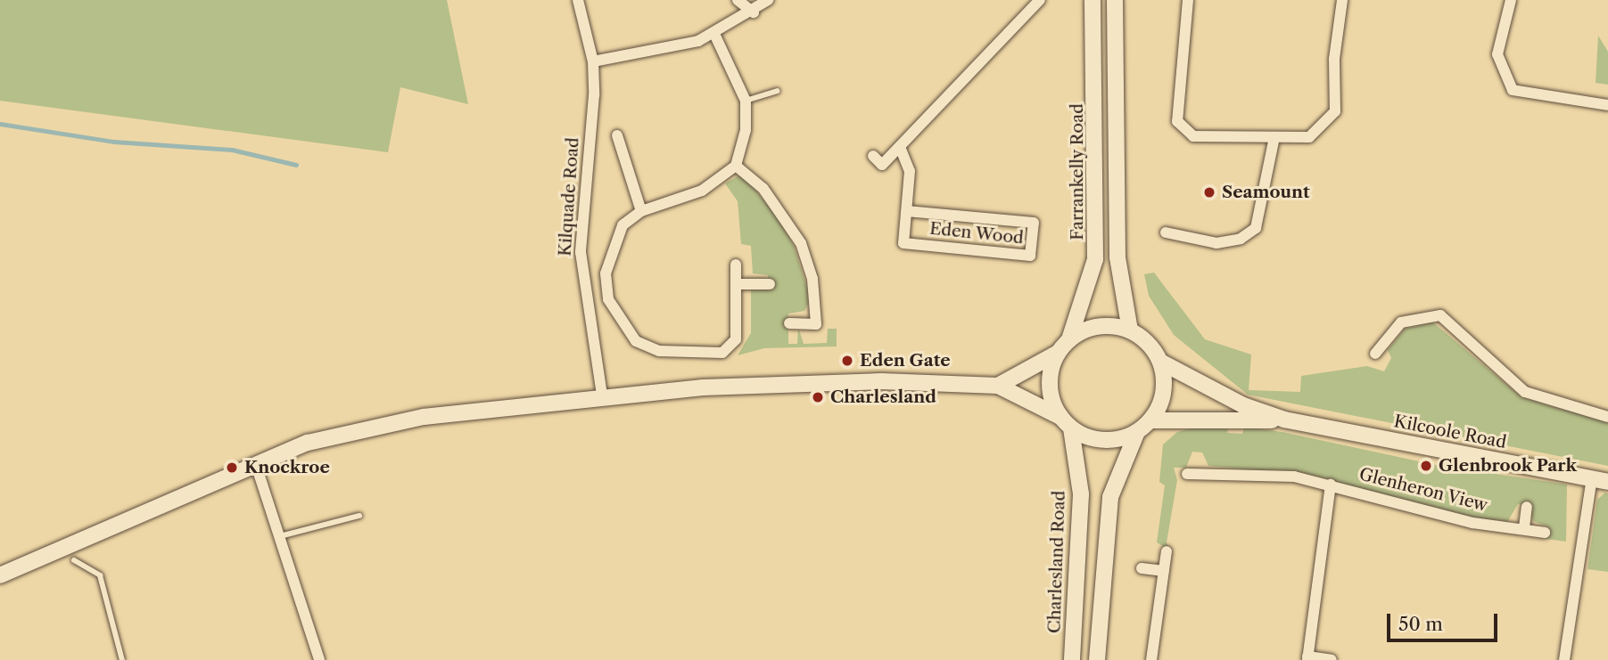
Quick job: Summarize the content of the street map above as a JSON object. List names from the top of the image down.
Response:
{
  "streets": {
    "main road": ["Farrankelly Road", "Kilcoole Road", "Charlesland Road"],
    "street": ["Kilquade Road", "Eden Wood", "Glenheron View"]
  },
  "crossings": [
    ["Farrankelly Road", "Charlesland Road"]
  ],
  "places": [
    "Seamount",
    "Eden Gate",
    "Charlesland",
    "Glenbrook Park",
    "Knockroe"
  ],
  "scale_bar": "50 m"
}
